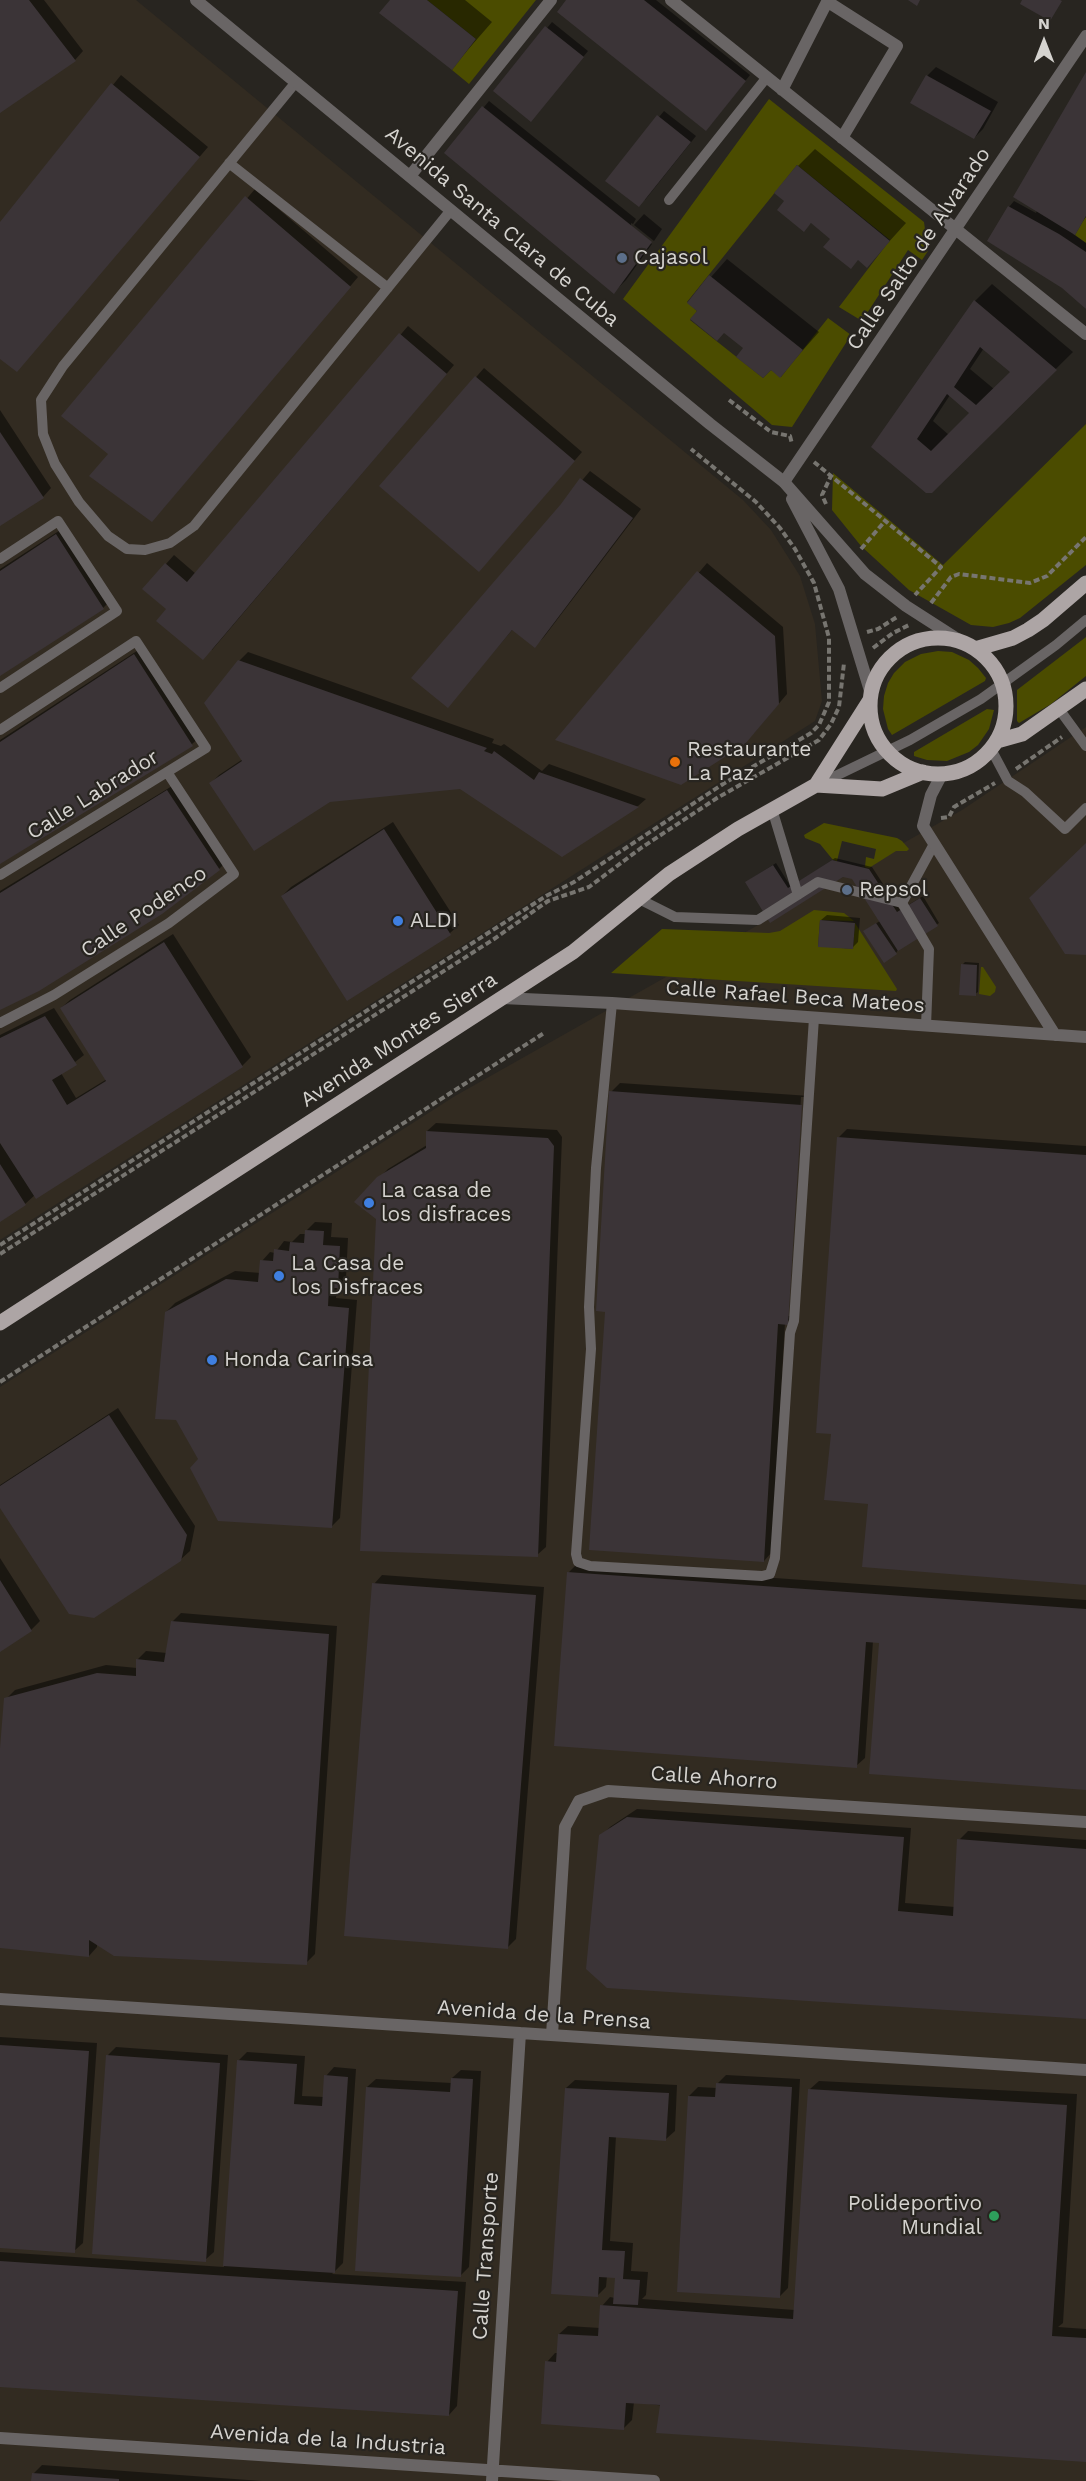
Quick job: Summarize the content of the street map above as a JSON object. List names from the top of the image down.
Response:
{
  "streets": {
    "main road": ["Avenida Montes Sierra"],
    "street": [
      "Avenida Santa Clara de Cuba",
      "Calle Salto de Alvarado",
      "Calle Rafael Beca Mateos",
      "Calle Ahorro",
      "Avenida de la Prensa",
      "Calle Transporte",
      "Avenida de la Industria"
    ],
    "lane": ["Calle Labrador", "Calle Podenco"]
  },
  "crossings": [
    ["Avenida Santa Clara de Cuba", "Calle Salto de Alvarado"],
    ["Avenida Santa Clara de Cuba", "Avenida Montes Sierra"],
    ["Calle Labrador", "Calle Podenco"],
    ["Calle Rafael Beca Mateos", "Avenida Montes Sierra"],
    ["Calle Ahorro", "Avenida de la Prensa"],
    ["Avenida de la Prensa", "Calle Transporte"],
    ["Calle Transporte", "Avenida de la Industria"]
  ],
  "places": [
    "Cajasol",
    "Restaurante La Paz",
    "Repsol",
    "ALDI",
    "La casa de los disfraces",
    "La Casa de los Disfraces",
    "Honda Carinsa",
    "Polideportivo Mundial"
  ],
  "north": "top"
}
